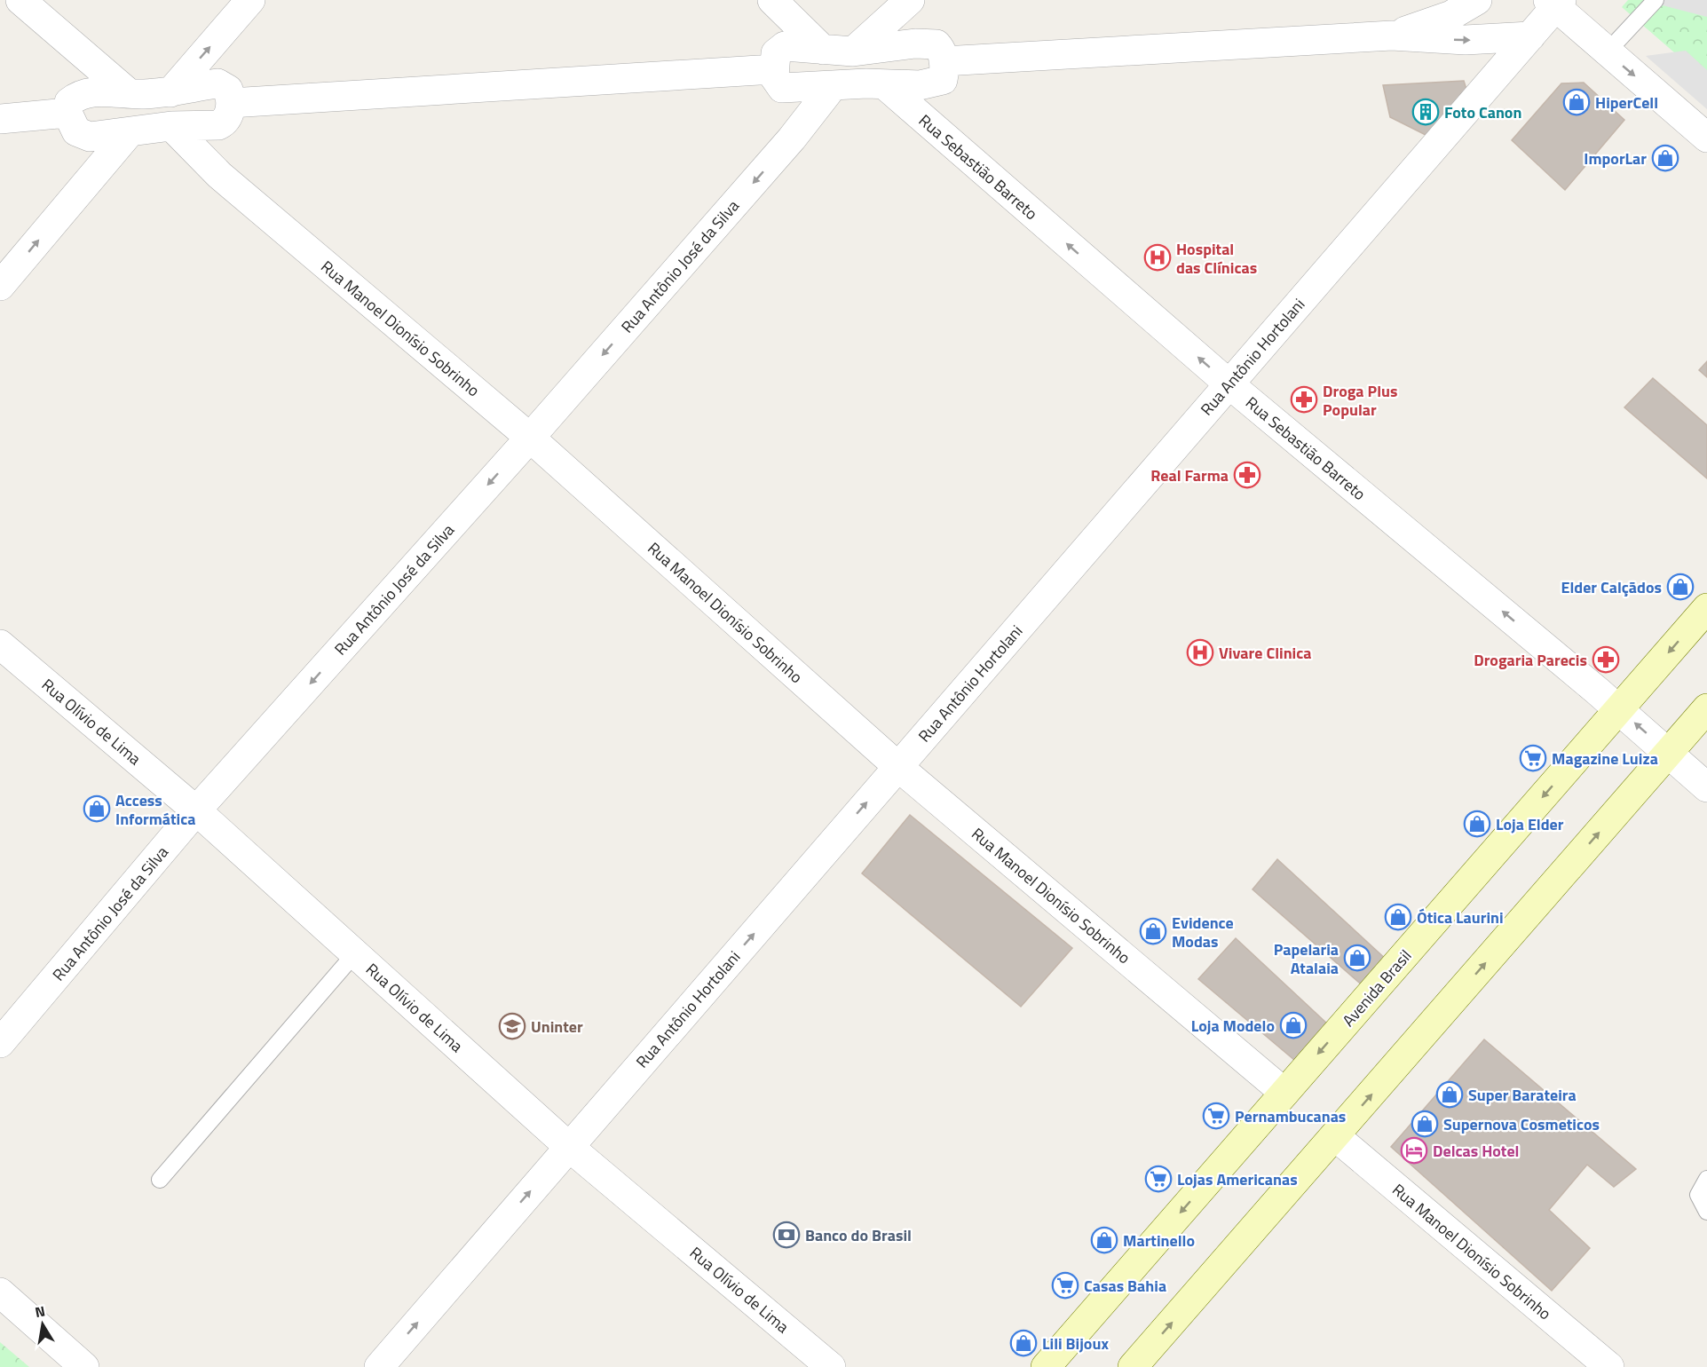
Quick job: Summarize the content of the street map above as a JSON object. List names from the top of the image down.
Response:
{
  "streets": {
    "main road": ["Avenida Brasil"],
    "street": [
      "Rua Sebastião Barreto",
      "Rua Antônio José da Silva",
      "Rua Manoel Dionísio Sobrinho",
      "Rua Antônio Hortolani",
      "Rua Olívio de Lima"
    ]
  },
  "crossings": [
    ["Rua Sebastião Barreto", "Rua Antônio Hortolani"],
    ["Rua Sebastião Barreto", "Avenida Brasil"],
    ["Rua Antônio José da Silva", "Rua Manoel Dionísio Sobrinho"],
    ["Rua Antônio José da Silva", "Rua Olívio de Lima"],
    ["Rua Manoel Dionísio Sobrinho", "Rua Antônio Hortolani"],
    ["Rua Manoel Dionísio Sobrinho", "Avenida Brasil"],
    ["Rua Antônio Hortolani", "Rua Olívio de Lima"]
  ],
  "one_way": ["Rua Sebastião Barreto", "Rua Antônio José da Silva", "Rua Antônio Hortolani"],
  "places": {
    "shop": [
      "HiperCell",
      "ImporLar",
      "Elder Calçãdos",
      "Access Informática",
      "Loja Elder",
      "Ótica Laurini",
      "Evidence Modas",
      "Papelaria Atalaia",
      "Loja Modelo",
      "Super Barateira",
      "Supernova Cosmeticos",
      "Martinello",
      "Lili Bijoux"
    ],
    "building": ["Foto Canon"],
    "hospital": ["Hospital das Clínicas", "Vivare Clinica"],
    "pharmacy": ["Droga Plus Popular", "Real Farma", "Drogaria Parecis"],
    "supermarket": [
      "Magazine Luiza",
      "Pernambucanas",
      "Lojas Americanas",
      "Casas Bahia"
    ],
    "school or university": ["Uninter"],
    "hotel": ["Delcas Hotel"],
    "bank": ["Banco do Brasil"]
  },
  "north": "top"
}
